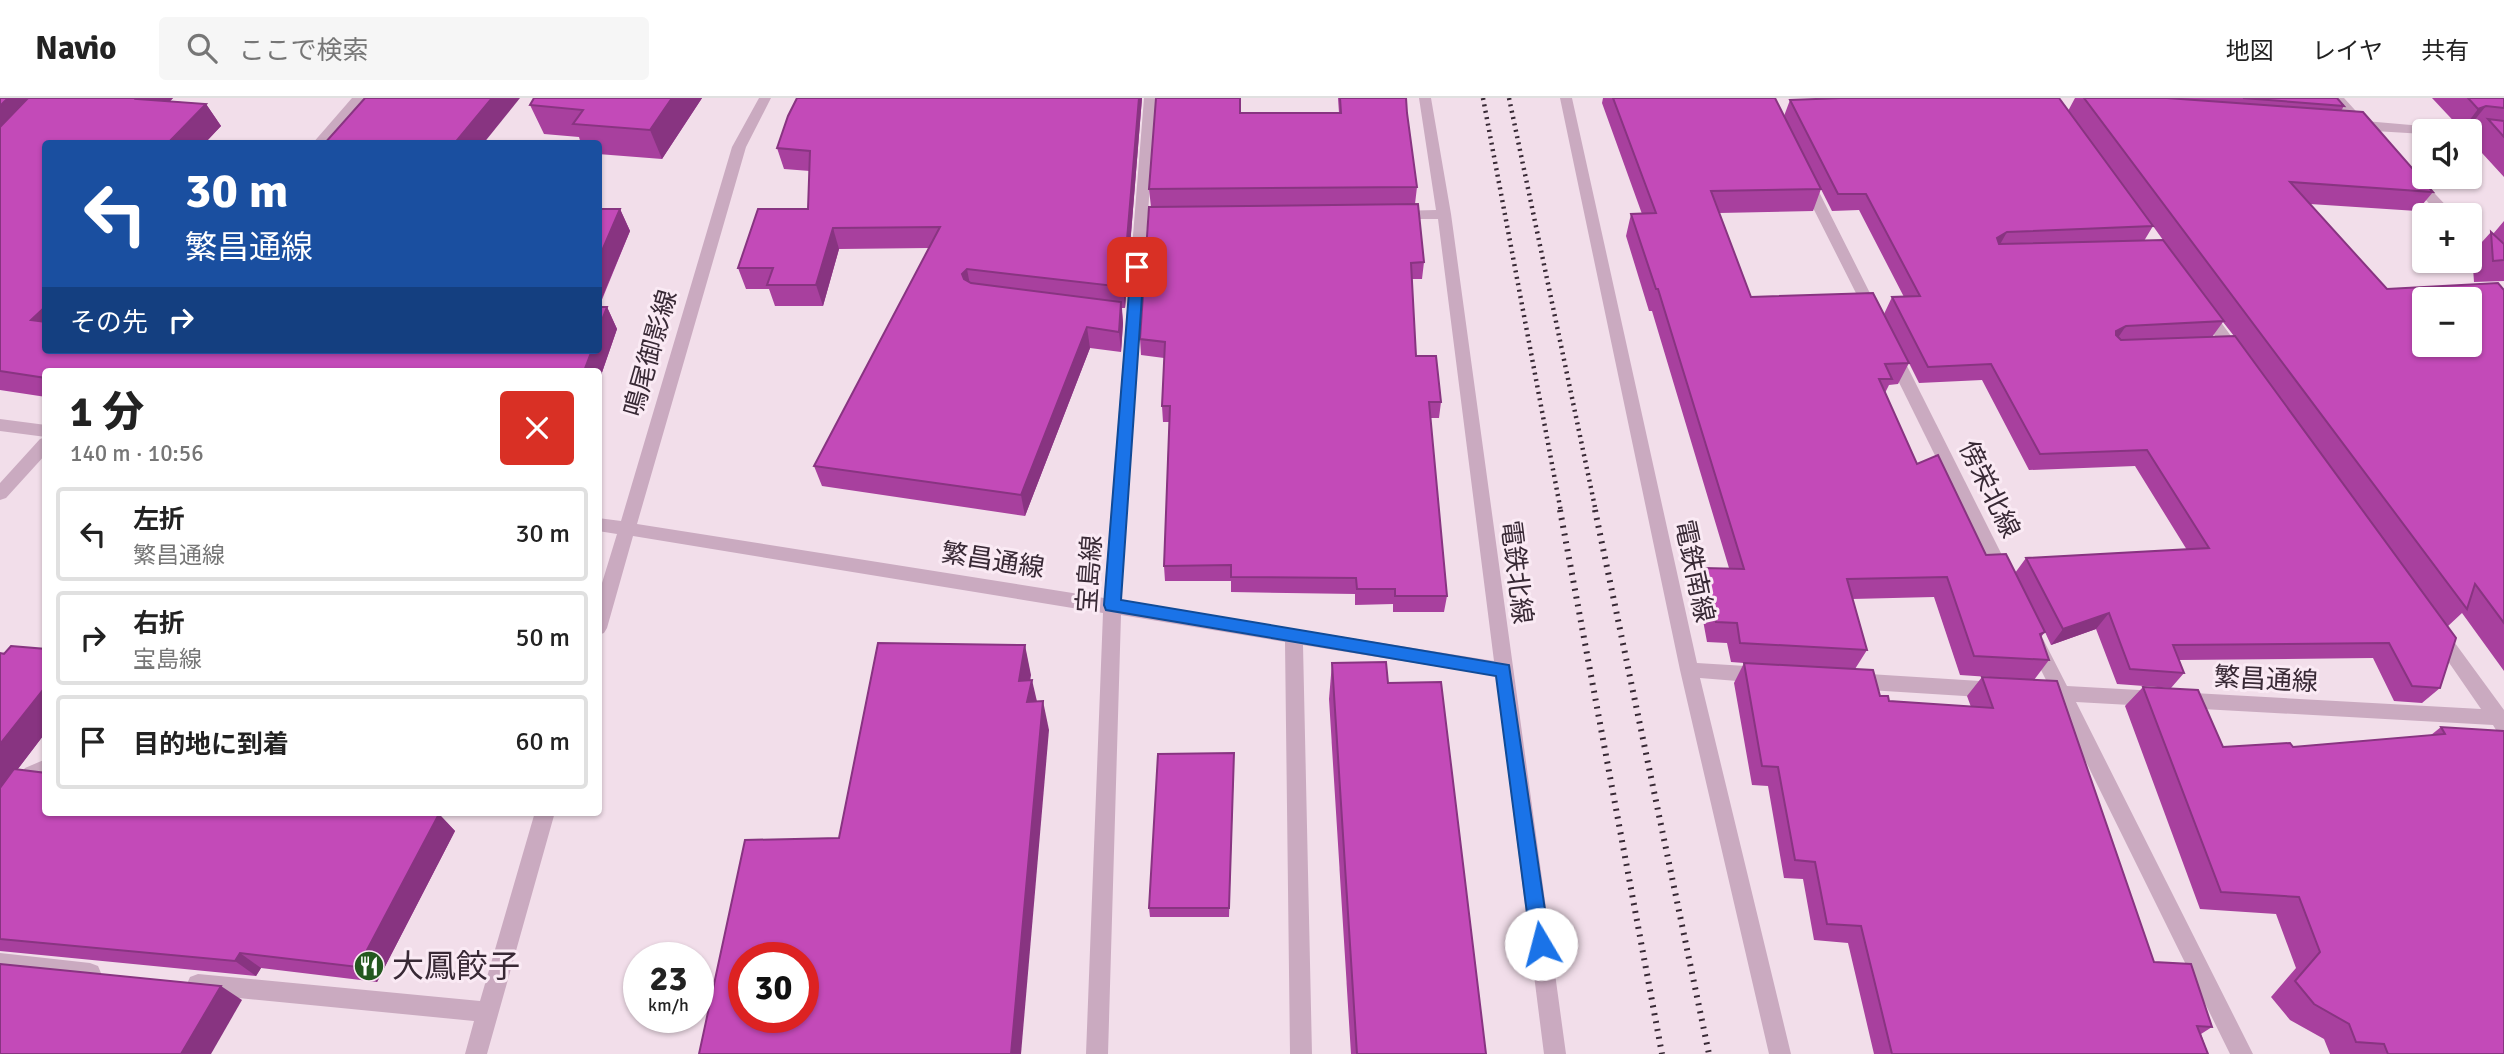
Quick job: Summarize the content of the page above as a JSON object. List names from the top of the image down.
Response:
{
  "streets": {
    "street": [
      "鳴尾御影線",
      "傍栄北線",
      "繁昌通線",
      "電鉄南線",
      "電鉄北線",
      "宝島線"
    ]
  },
  "crossings": [
    ["鳴尾御影線", "繁昌通線"],
    ["繁昌通線", "電鉄北線"],
    ["繁昌通線", "宝島線"]
  ],
  "places": {
    "restaurant": ["大鳳餃子"]
  },
  "page": {
    "header": "Navio",
    "search": "ここで検索",
    "nav": ["地図", "レイヤ", "共有"],
    "map_buttons": ["+", "−"],
    "turn": ["30 m", "繁昌通線"],
    "then": "その先",
    "heading": ["1 分", "140 m · 10:56"],
    "list": [
      {
        "name": "左折",
        "note": "繁昌通線",
        "value": "30 m"
      },
      {
        "name": "右折",
        "note": "宝島線",
        "value": "50 m"
      },
      {
        "name": "目的地に到着",
        "value": "60 m"
      }
    ],
    "speed": "23 km/h",
    "limit": "30"
  }
}
